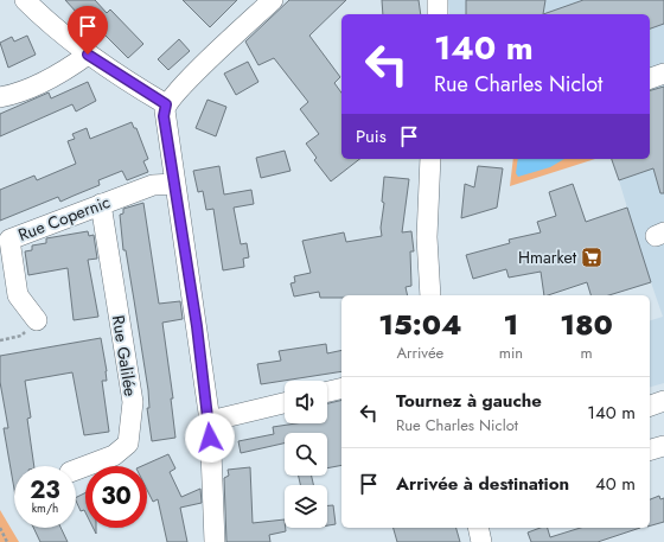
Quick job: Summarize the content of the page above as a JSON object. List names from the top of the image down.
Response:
{
  "streets": {
    "street": ["Rue Copernic", "Rue Galilée"]
  },
  "crossings": [
    ["Rue Copernic", "Rue Galilée"]
  ],
  "places": {
    "supermarket": ["Hmarket"]
  },
  "page": {
    "turn": ["140 m", "Rue Charles Niclot"],
    "then": "Puis",
    "eta": [
      "15:04",
      "Arrivée",
      "1",
      "min",
      "180",
      "m"
    ],
    "list": [
      {
        "name": "Tournez à gauche",
        "note": "Rue Charles Niclot",
        "value": "140 m"
      },
      {
        "name": "Arrivée à destination",
        "value": "40 m"
      }
    ],
    "speed": "23 km/h",
    "limit": "30"
  }
}
